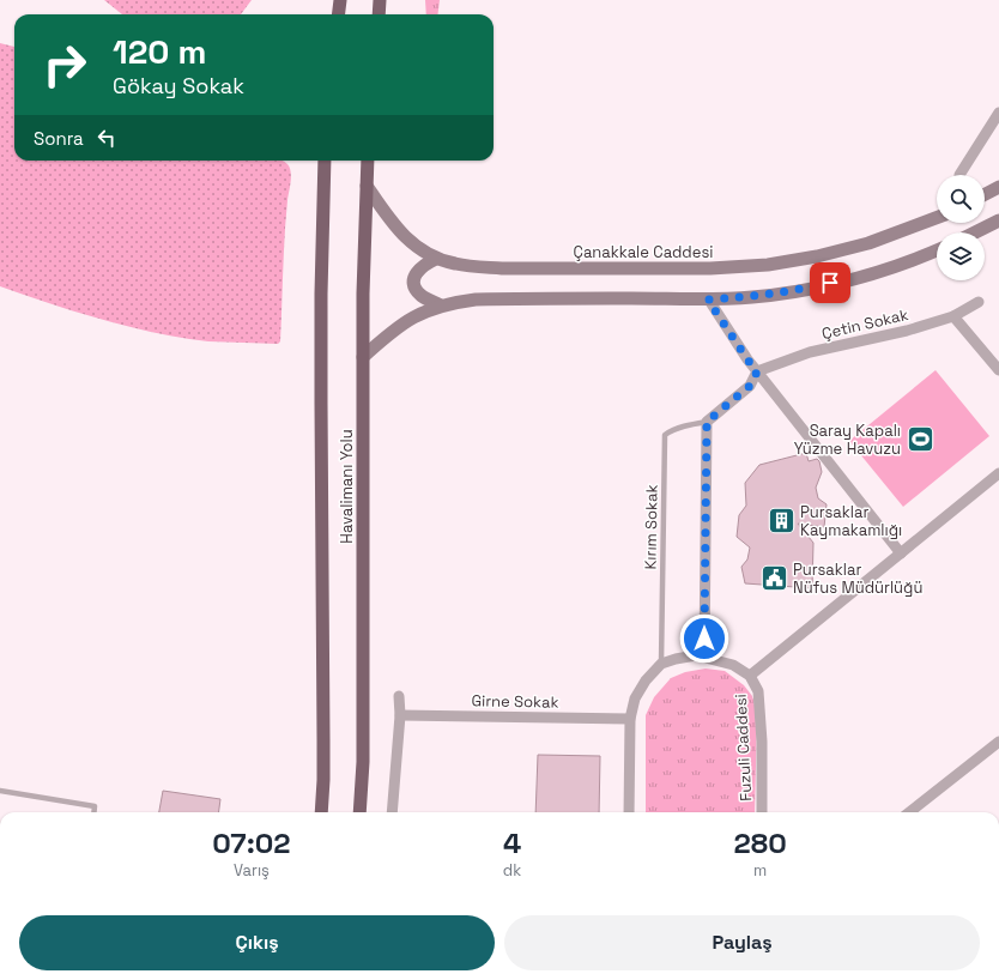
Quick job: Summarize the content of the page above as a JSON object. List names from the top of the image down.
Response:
{
  "streets": {
    "highway": ["Havalimanı Yolu"],
    "main road": ["Çanakkale Caddesi"],
    "street": ["Çetin Sokak", "Girne Sokak", "Fuzuli Caddesi"],
    "lane": ["Kırım Sokak"]
  },
  "crossings": [
    ["Çanakkale Caddesi", "Havalimanı Yolu"],
    ["Kırım Sokak", "Fuzuli Caddesi"]
  ],
  "places": {
    "sports": ["Saray Kapalı Yüzme Havuzu"],
    "building": ["Pursaklar Kaymakamlığı"],
    "public building": ["Pursaklar Nüfus Müdürlüğü"]
  },
  "page": {
    "turn": ["120 m", "Gökay Sokak"],
    "then": "Sonra",
    "eta": [
      "07:02",
      "Varış",
      "4",
      "dk",
      "280",
      "m"
    ],
    "buttons": ["Çıkış", "Paylaş"]
  }
}
